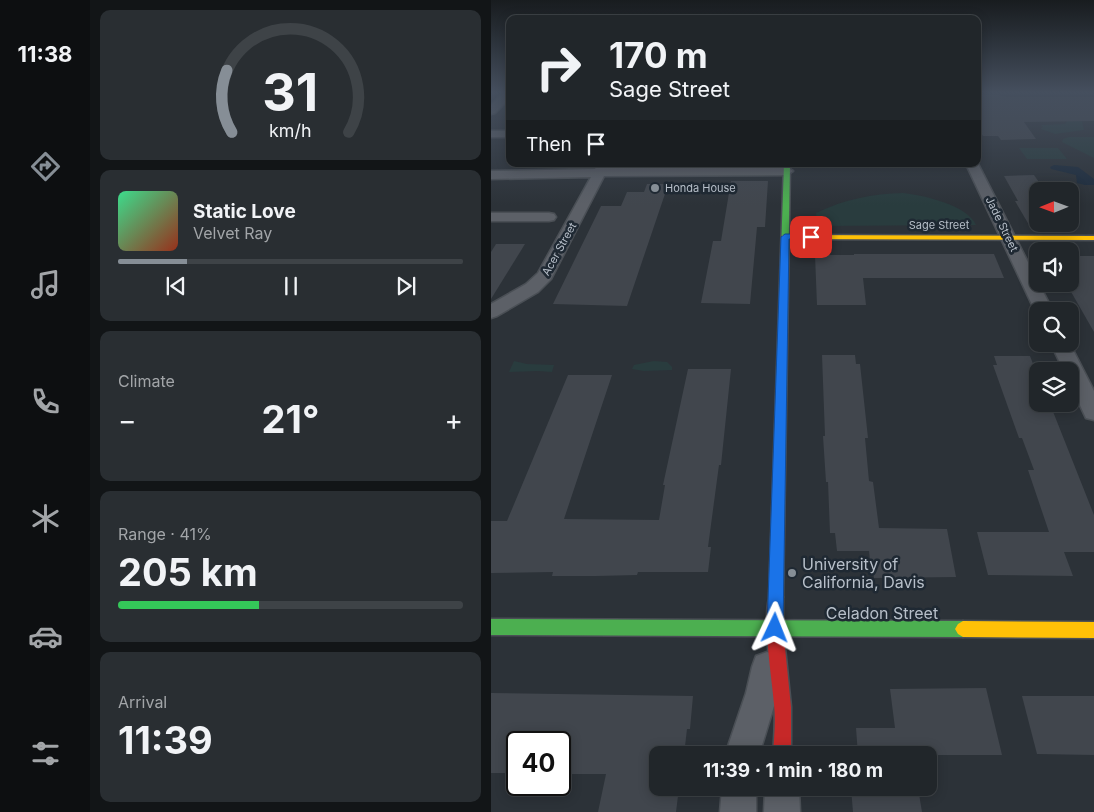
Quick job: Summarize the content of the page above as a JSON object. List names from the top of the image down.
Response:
{
  "streets": {
    "street": [
      "Jade Street",
      "Sage Street",
      "Acer Street",
      "Celadon Street"
    ]
  },
  "crossings": [
    ["Jade Street", "Sage Street"]
  ],
  "places": ["Honda House", "University of California, Davis"],
  "north": "left",
  "page": {
    "tabs": "11:38",
    "turn": ["170 m", "Sage Street"],
    "then": "Then",
    "song": ["Static Love", "Velvet Ray"],
    "tile": [
      "Climate",
      ["Range · 41%", "205 km"],
      ["Arrival", "11:39"]
    ],
    "heat": ["−", "21°", "+"],
    "limit": "40",
    "trip": "11:39 · 1 min · 180 m",
    "gauge": ["31", "km/h"]
  }
}
